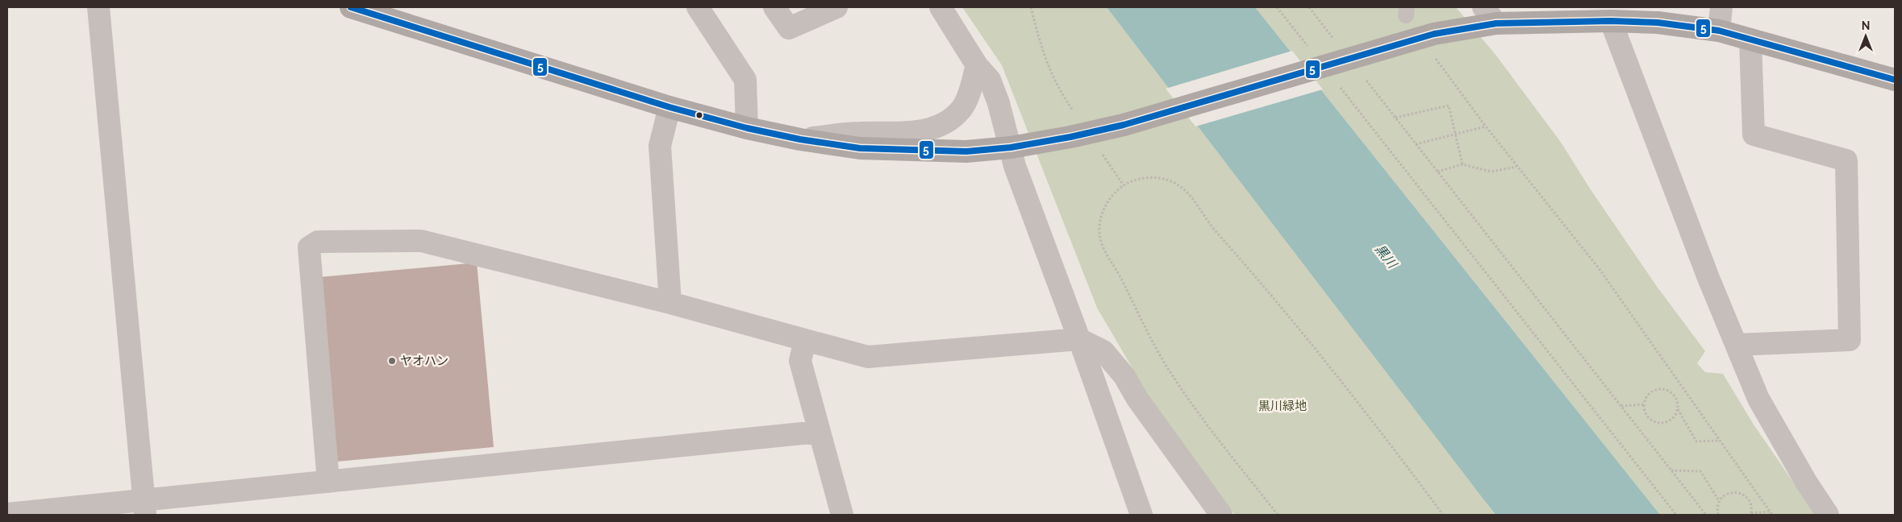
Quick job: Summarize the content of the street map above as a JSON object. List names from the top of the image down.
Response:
{
  "water": ["黒川"],
  "parks": ["黒川緑地"],
  "places": ["ヤオハン"],
  "lines": ["transit line 5"],
  "north": "top"
}
